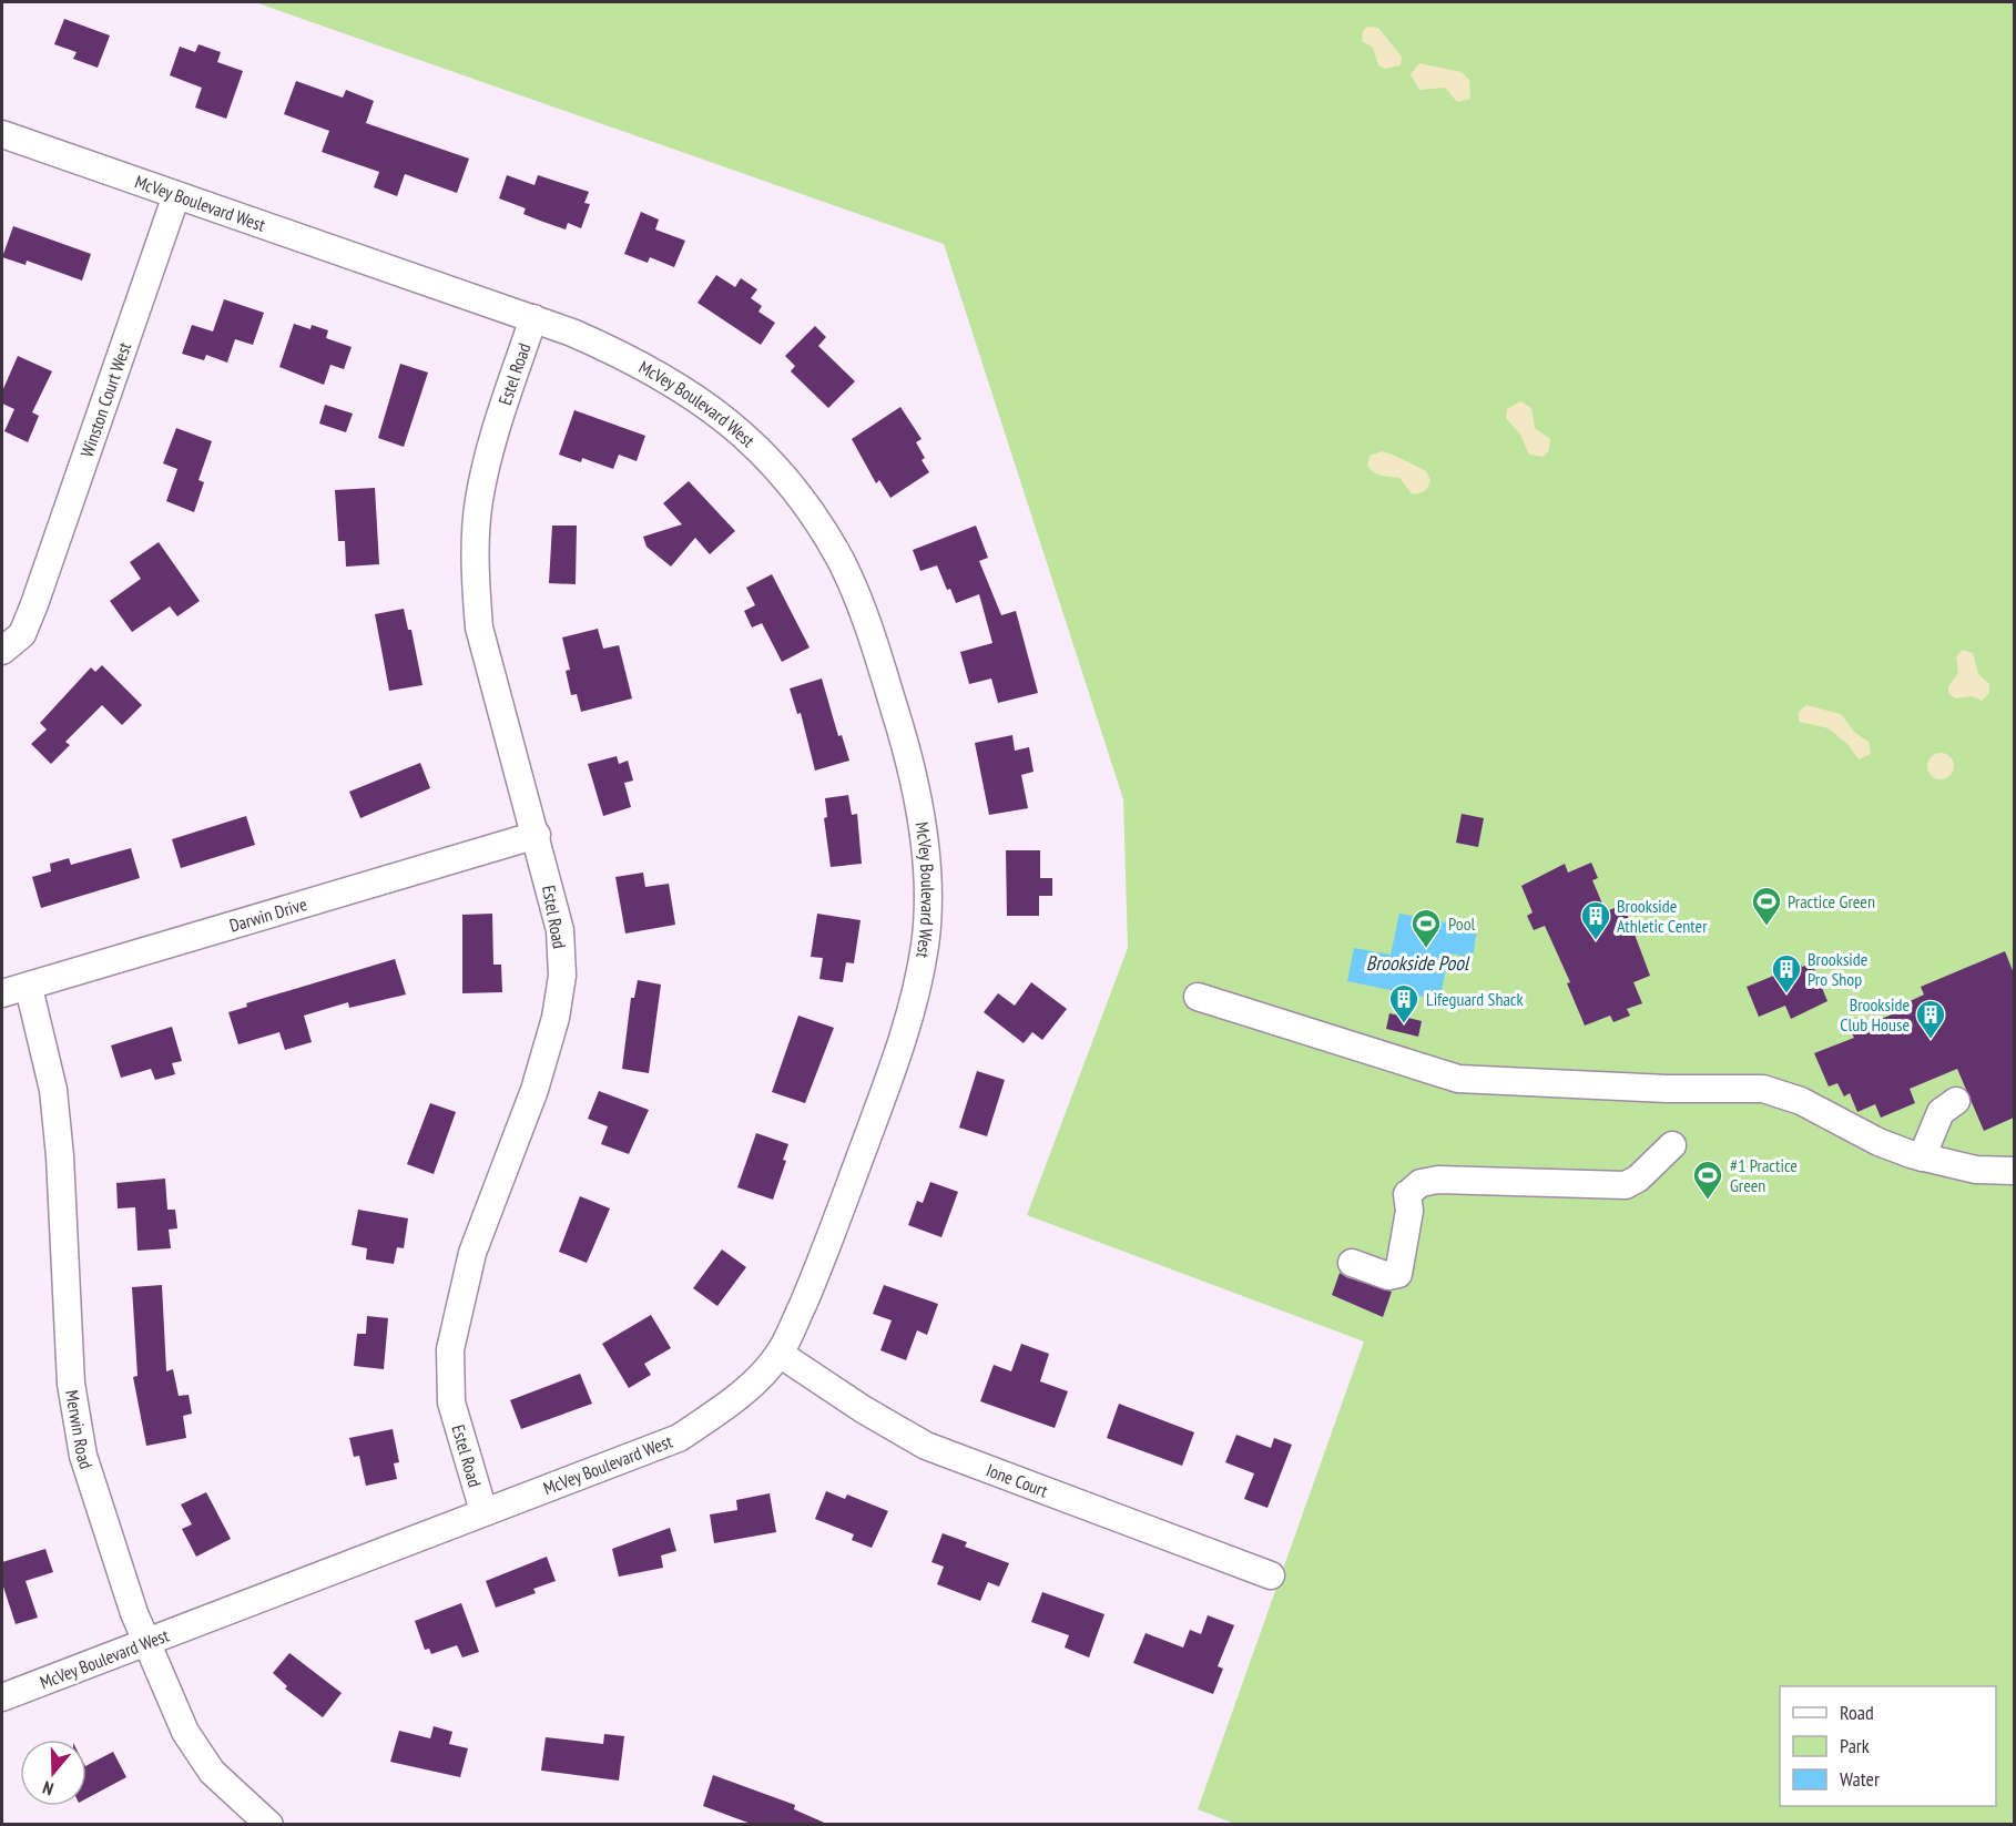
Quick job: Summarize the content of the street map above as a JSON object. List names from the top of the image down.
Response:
{
  "streets": {
    "street": [
      "McVey Boulevard West",
      "Estel Road",
      "Winston Court West",
      "Darwin Drive",
      "Merwin Road",
      "Ione Court"
    ]
  },
  "crossings": [
    ["McVey Boulevard West", "Estel Road"],
    ["McVey Boulevard West", "Winston Court West"],
    ["McVey Boulevard West", "Merwin Road"],
    ["McVey Boulevard West", "Ione Court"],
    ["Estel Road", "Darwin Drive"],
    ["Darwin Drive", "Merwin Road"]
  ],
  "water": ["Brookside Pool"],
  "places": {
    "sports": ["Practice Green", "Pool", "#1 Practice Green"],
    "building": [
      "Brookside Athletic Center",
      "Brookside Pro Shop",
      "Lifeguard Shack",
      "Brookside Club House"
    ]
  },
  "legend": ["Road", "Park", "Water"],
  "north": "bottom"
}
